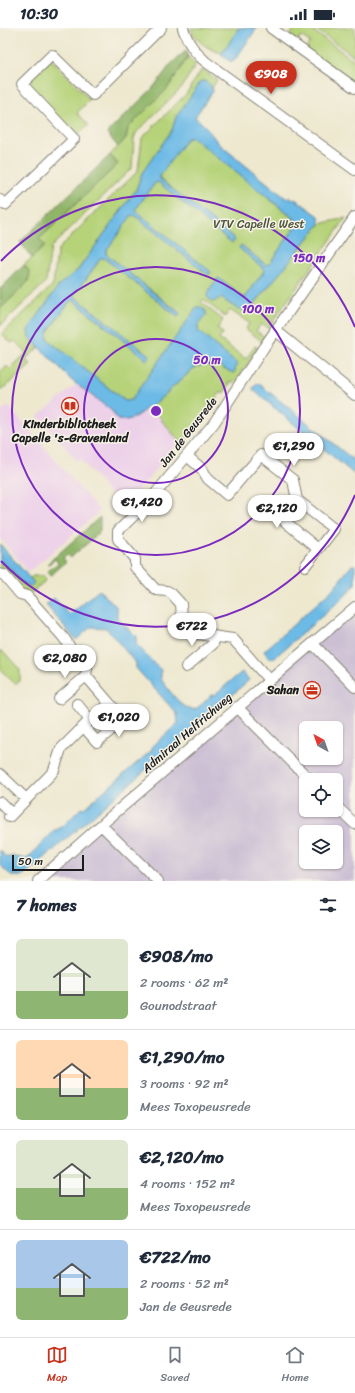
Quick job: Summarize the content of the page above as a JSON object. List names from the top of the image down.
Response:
{
  "streets": {
    "street": ["Jan de Geusrede", "Admiraal Helfrichweg"]
  },
  "crossings": [
    ["Jan de Geusrede", "Admiraal Helfrichweg"]
  ],
  "parks": ["VTV Capelle West"],
  "places": {
    "library": ["Kinderbibliotheek Capelle 's-Gravenland"],
    "office": ["Sahan"]
  },
  "scale_bar": "50 m",
  "north": "top left",
  "page": {
    "status": "10:30",
    "price": [
      "€908",
      "€1,290",
      "€1,420",
      "€2,120",
      "€722",
      "€2,080",
      "€1,020"
    ],
    "scale": "50 m",
    "heading": "7 homes",
    "list": [
      {
        "name": "€908/mo",
        "note": "2 rooms · 62 m² · Gounodstraat"
      },
      {
        "name": "€1,290/mo",
        "note": "3 rooms · 92 m² · Mees Toxopeusrede"
      },
      {
        "name": "€2,120/mo",
        "note": "4 rooms · 152 m² · Mees Toxopeusrede"
      },
      {
        "name": "€722/mo",
        "note": "2 rooms · 52 m² · Jan de Geusrede"
      }
    ],
    "tabs": ["Map", "Saved", "Home"]
  },
  "rings": ["150 m", "100 m", "50 m"]
}
